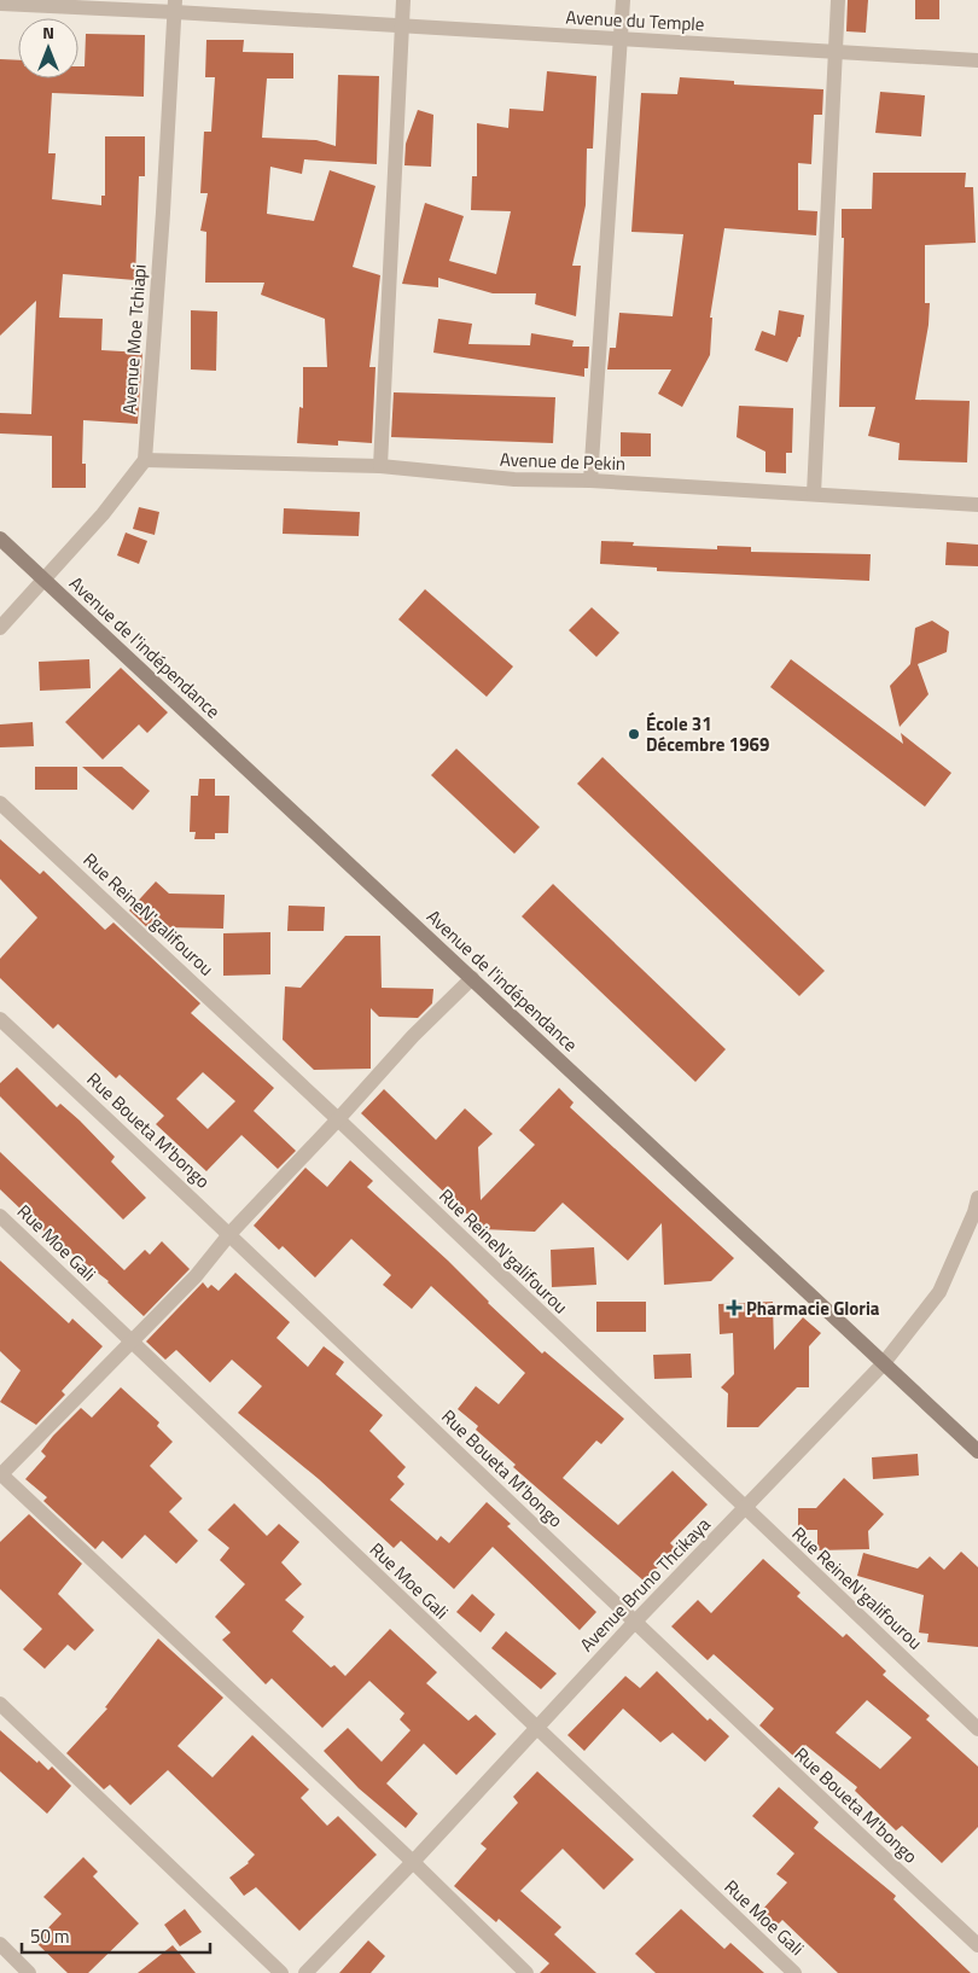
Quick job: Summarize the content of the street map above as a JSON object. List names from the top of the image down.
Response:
{
  "streets": {
    "street": [
      "Avenue du Temple",
      "Avenue Moe Tchiapi",
      "Avenue de Pekin",
      "Avenue de l'indépendance",
      "Rue ReineN'galifourou",
      "Rue Boueta M'bongo",
      "Rue Moe Gali",
      "Avenue Bruno Thcikaya"
    ]
  },
  "crossings": [
    ["Avenue du Temple", "Avenue Moe Tchiapi"],
    ["Avenue Moe Tchiapi", "Avenue de Pekin"],
    ["Avenue de l'indépendance", "Avenue Bruno Thcikaya"],
    ["Rue ReineN'galifourou", "Avenue Bruno Thcikaya"],
    ["Rue Boueta M'bongo", "Avenue Bruno Thcikaya"],
    ["Rue Moe Gali", "Avenue Bruno Thcikaya"]
  ],
  "places": {
    "other": ["École 31 Décembre 1969"],
    "health": ["Pharmacie Gloria"]
  },
  "scale_bar": "50 m",
  "north": "top"
}
